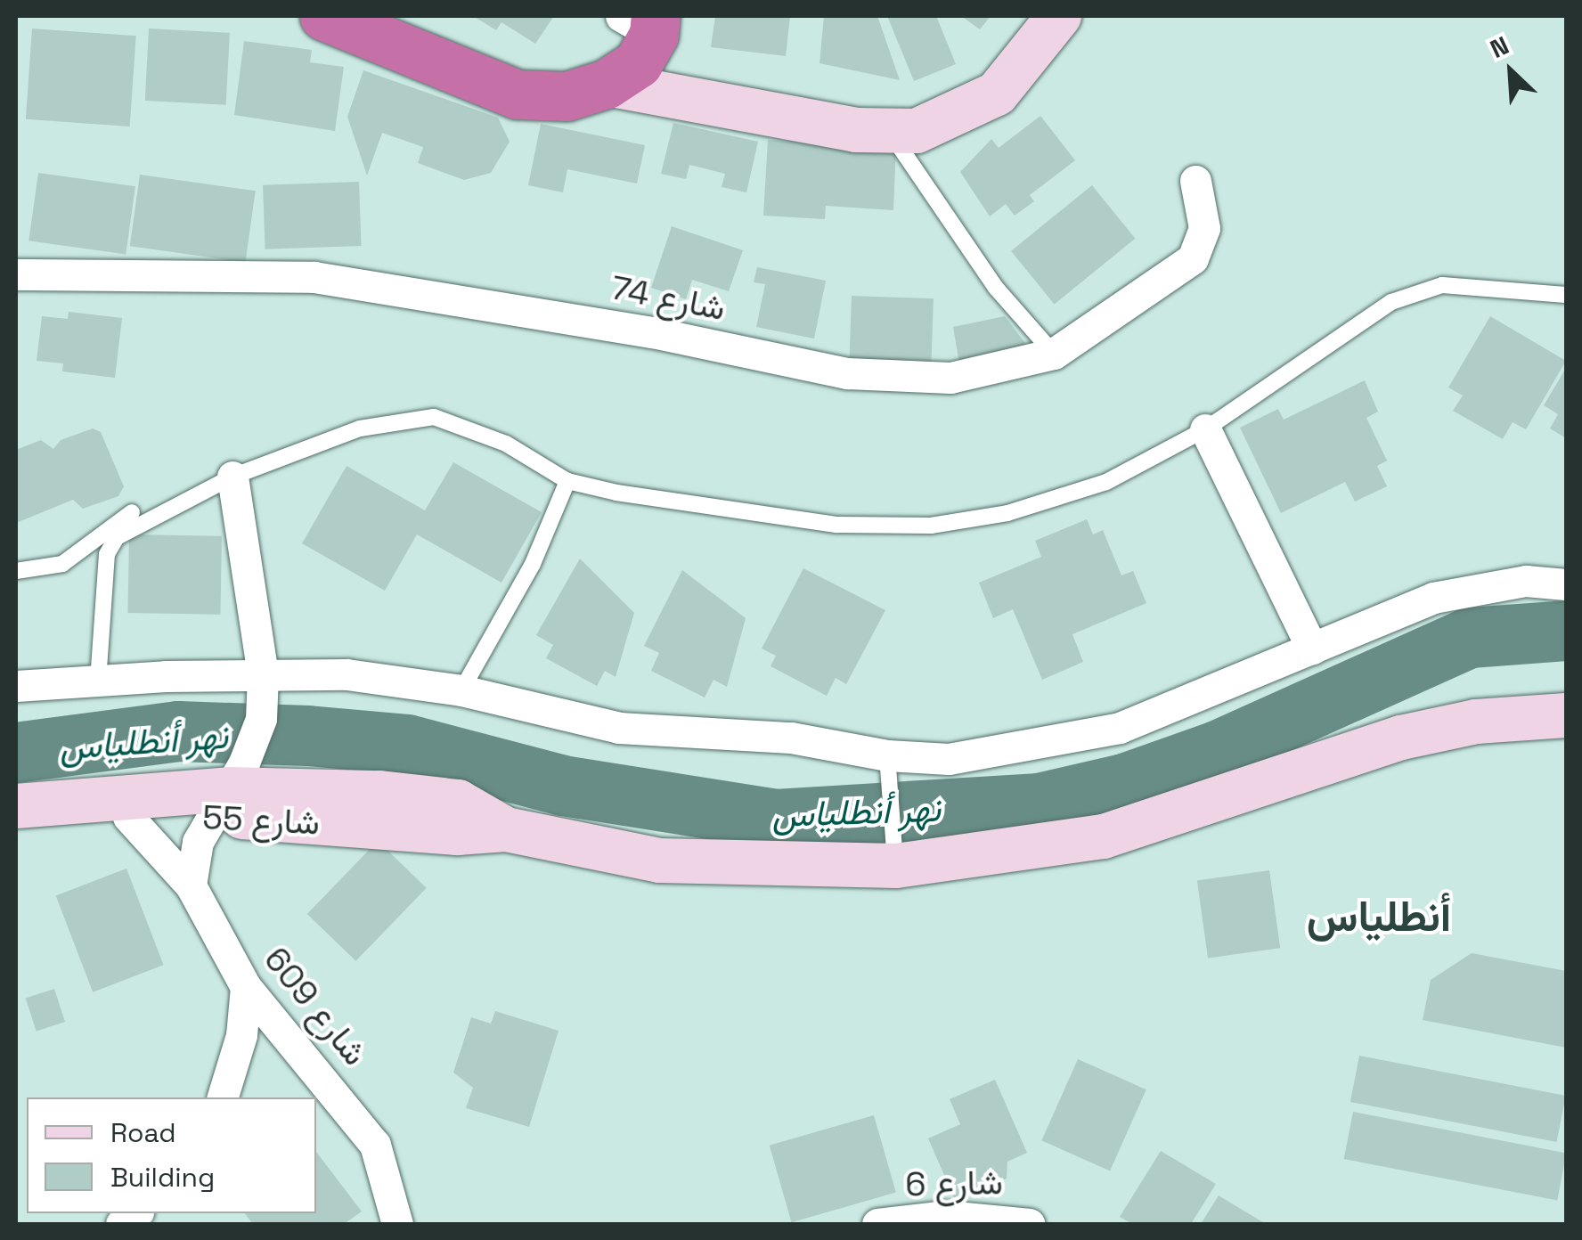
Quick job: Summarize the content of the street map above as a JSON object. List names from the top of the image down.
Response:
{
  "streets": {
    "street": [
      "شارع 74",
      "شارع 55",
      "شارع 609",
      "شارع 6"
    ]
  },
  "crossings": [
    ["شارع 55", "شارع 609"]
  ],
  "districts": ["أنطلياس"],
  "water": ["نهر أنطلياس"],
  "legend": ["Road", "Building"],
  "north": "top left"
}
